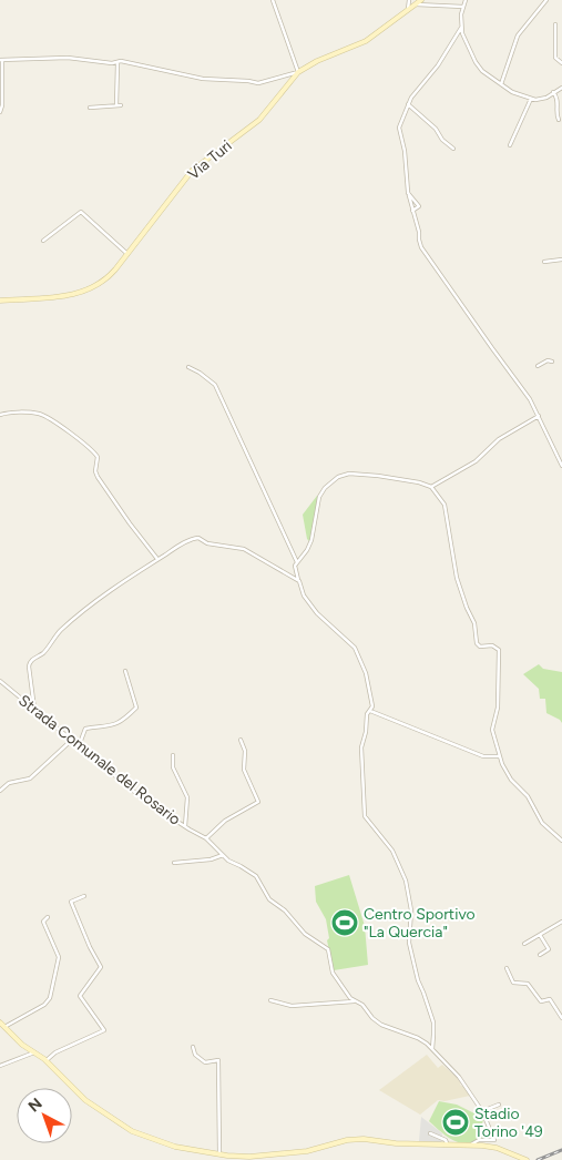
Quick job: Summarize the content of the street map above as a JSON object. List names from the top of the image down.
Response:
{
  "streets": {
    "main road": ["Via Turi"],
    "street": ["Strada Comunale del Rosario"]
  },
  "places": {
    "sports": ["Centro Sportivo \"La Quercia\"", "Stadio Torino '49"]
  },
  "north": "top left"
}
